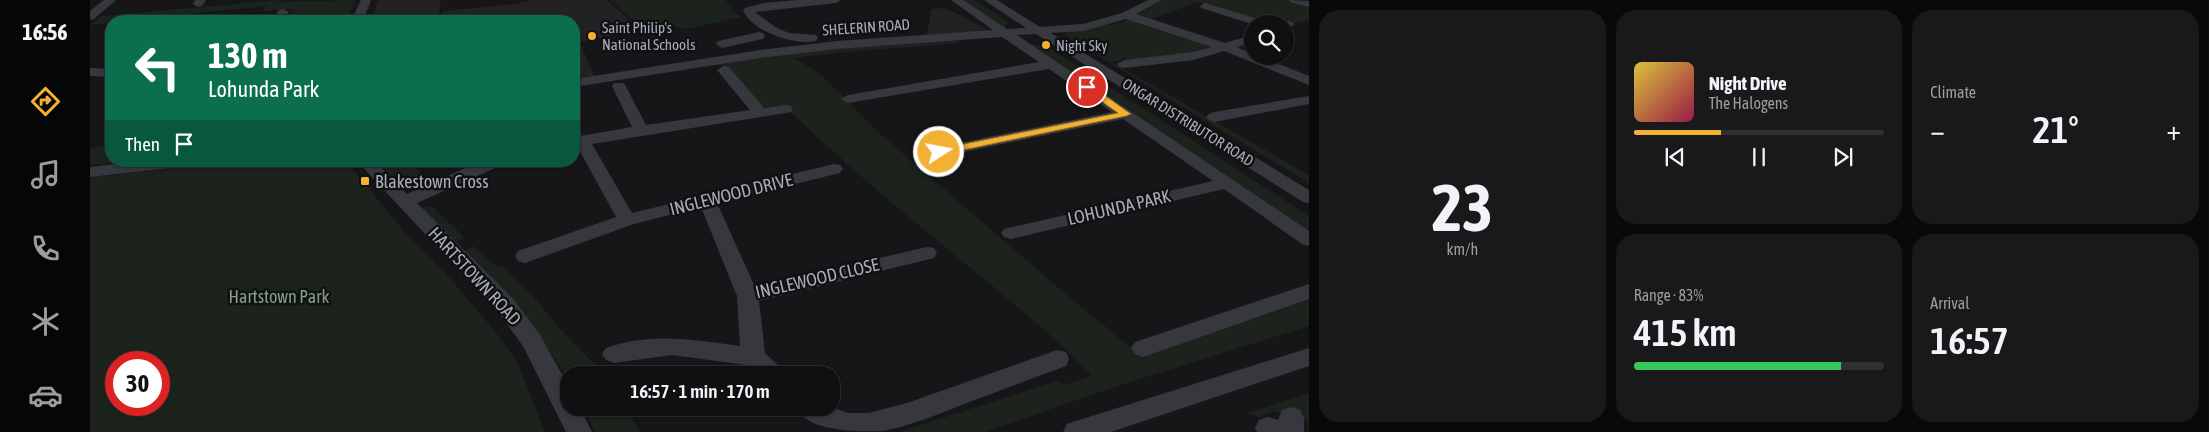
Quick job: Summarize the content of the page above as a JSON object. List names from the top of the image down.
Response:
{
  "streets": {
    "street": [
      "SHELERIN ROAD",
      "ONGAR DISTRIBUTOR ROAD",
      "INGLEWOOD DRIVE",
      "LOHUNDA PARK",
      "HARTSTOWN ROAD",
      "INGLEWOOD CLOSE"
    ]
  },
  "crossings": [
    ["SHELERIN ROAD", "ONGAR DISTRIBUTOR ROAD"],
    ["INGLEWOOD DRIVE", "INGLEWOOD CLOSE"]
  ],
  "parks": ["Hartstown Park"],
  "places": {
    "other": ["Saint Philip's National Schools", "Night Sky"],
    "transit": ["Blakestown Cross"]
  },
  "page": {
    "tabs": "16:56",
    "tile": [
      ["23", "km/h"],
      "Climate",
      ["Range · 83%", "415 km"],
      ["Arrival", "16:57"]
    ],
    "turn": ["130 m", "Lohunda Park"],
    "song": ["Night Drive", "The Halogens"],
    "heat": ["−", "21°", "+"],
    "then": "Then",
    "limit": "30",
    "trip": "16:57 · 1 min · 170 m"
  }
}
